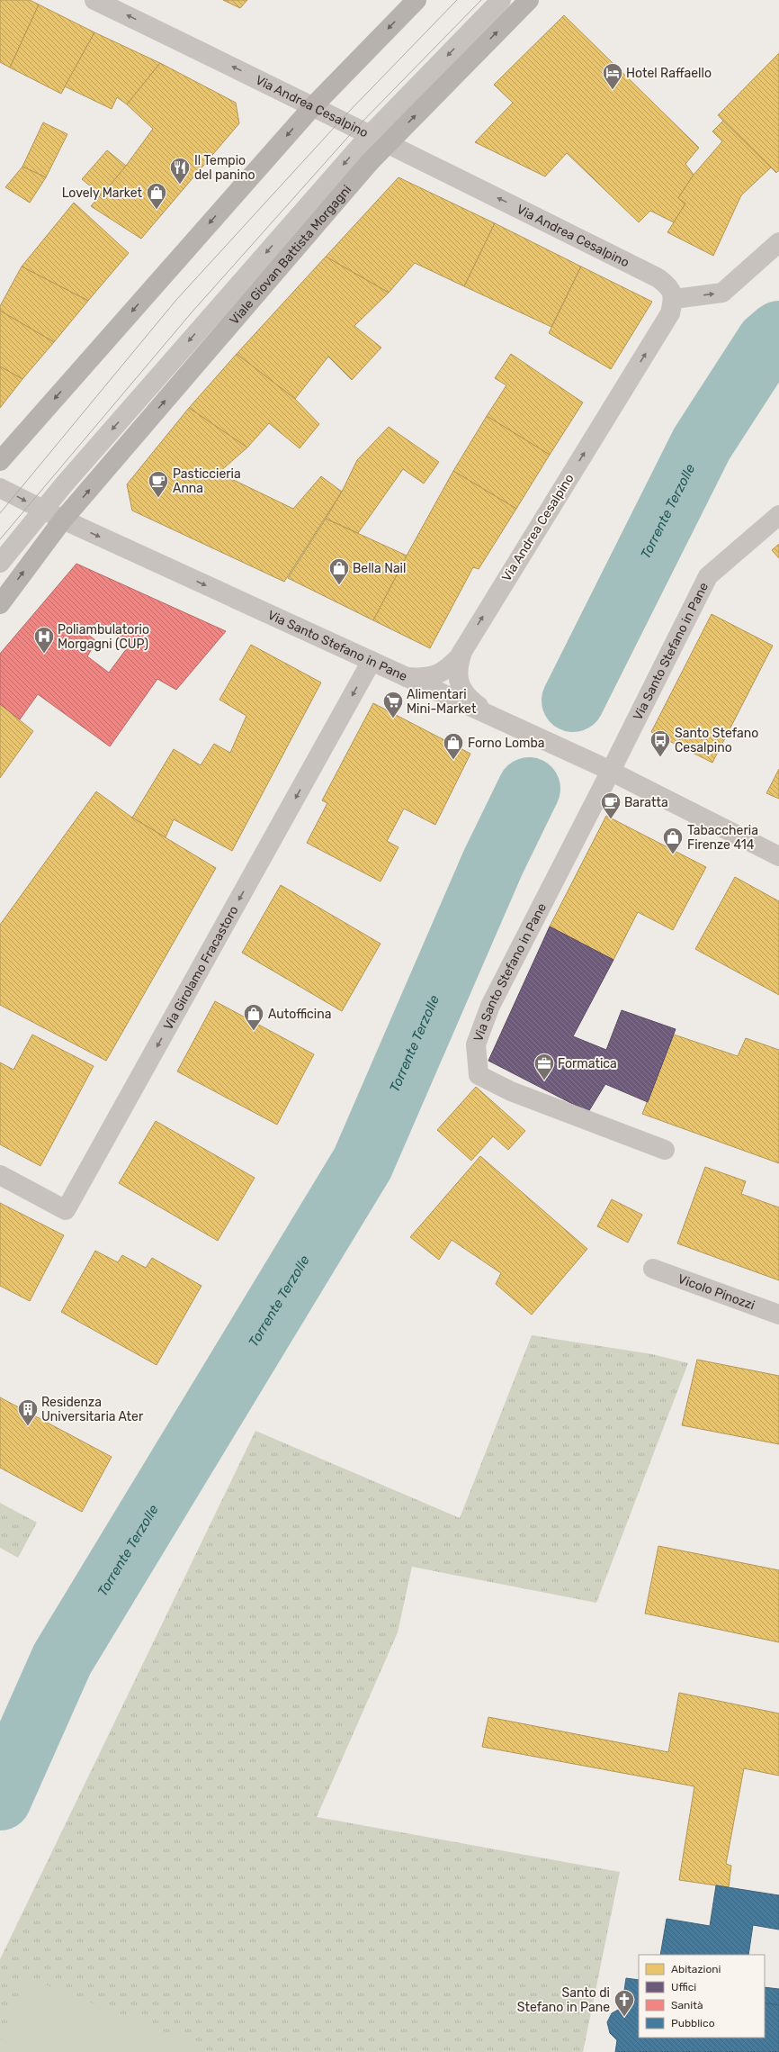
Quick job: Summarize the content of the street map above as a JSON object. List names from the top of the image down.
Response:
{
  "streets": {
    "main road": ["Viale Giovan Battista Morgagni"],
    "street": [
      "Via Andrea Cesalpino",
      "Via Santo Stefano in Pane",
      "Via Girolamo Fracastoro",
      "Vicolo Pinozzi"
    ]
  },
  "crossings": [
    ["Via Andrea Cesalpino", "Viale Giovan Battista Morgagni"],
    ["Via Andrea Cesalpino", "Via Santo Stefano in Pane"],
    ["Viale Giovan Battista Morgagni", "Via Santo Stefano in Pane"],
    ["Via Santo Stefano in Pane", "Via Girolamo Fracastoro"]
  ],
  "one_way": ["Via Girolamo Fracastoro"],
  "water": ["Torrente Terzolle"],
  "places": {
    "hotel": ["Hotel Raffaello"],
    "restaurant": ["Il Tempio del panino"],
    "shop": [
      "Lovely Market",
      "Bella Nail",
      "Forno Lomba",
      "Tabaccheria Firenze 414",
      "Autofficina"
    ],
    "cafe": ["Pasticcieria Anna", "Baratta"],
    "hospital": ["Poliambulatorio Morgagni (CUP)"],
    "supermarket": ["Alimentari Mini-Market"],
    "bus stop": ["Santo Stefano Cesalpino"],
    "office": ["Formatica"],
    "building": ["Residenza Universitaria Ater"],
    "church": ["Santo di Stefano in Pane"]
  },
  "legend": [
    "Abitazioni",
    "Uffici",
    "Sanità",
    "Pubblico"
  ]
}
